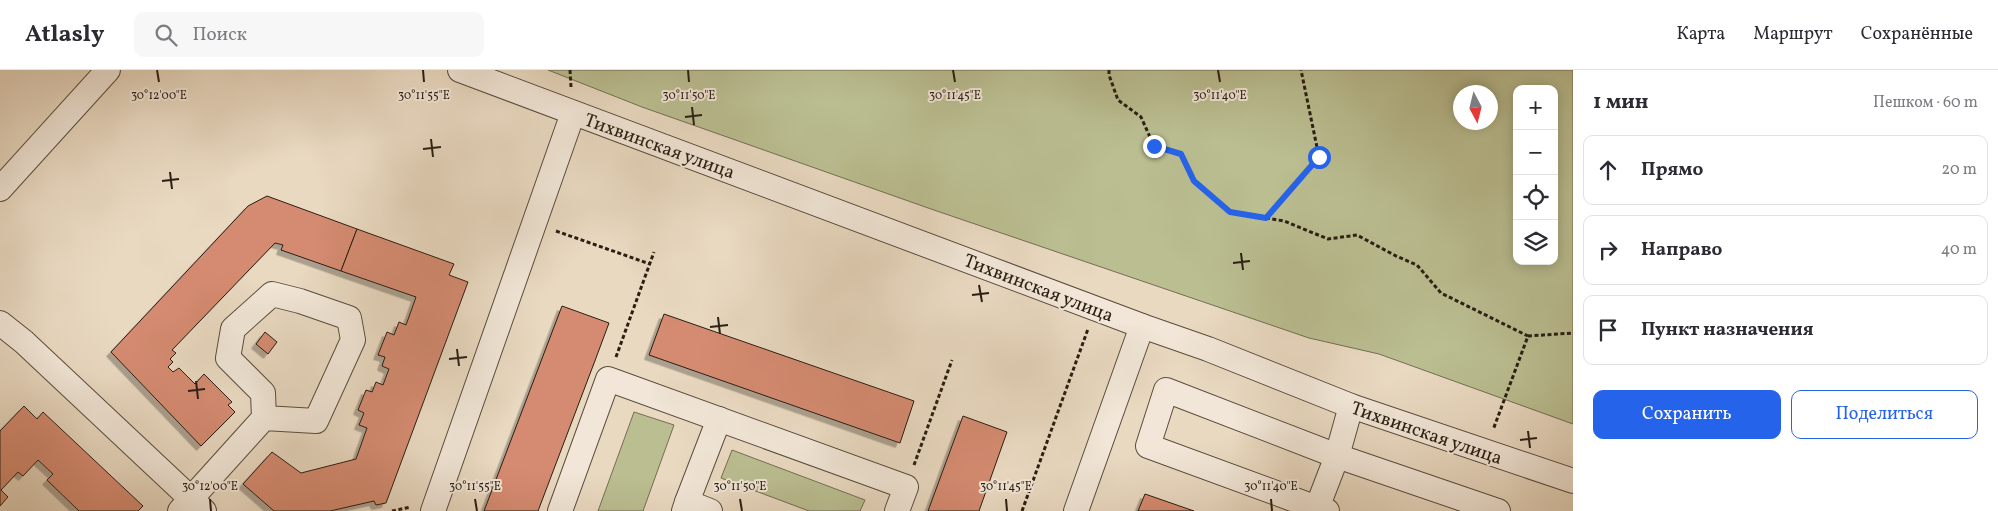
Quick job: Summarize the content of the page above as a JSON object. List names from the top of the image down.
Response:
{
  "streets": {
    "street": ["Тихвинская улица"]
  },
  "north": "bottom",
  "page": {
    "header": "Atlasly",
    "search": "Поиск",
    "nav": ["Карта", "Маршрут", "Сохранённые"],
    "heading": ["1 мин", "Пешком · 60 m"],
    "map_buttons": ["+", "−"],
    "list": [
      ["Прямо", "20 m"],
      ["Направо", "40 m"],
      "Пункт назначения"
    ],
    "buttons": ["Сохранить", "Поделиться"]
  },
  "coordinates": [
    "30°12'00\"E",
    "30°11'55\"E",
    "30°11'50\"E",
    "30°11'45\"E",
    "30°11'40\"E"
  ]
}
